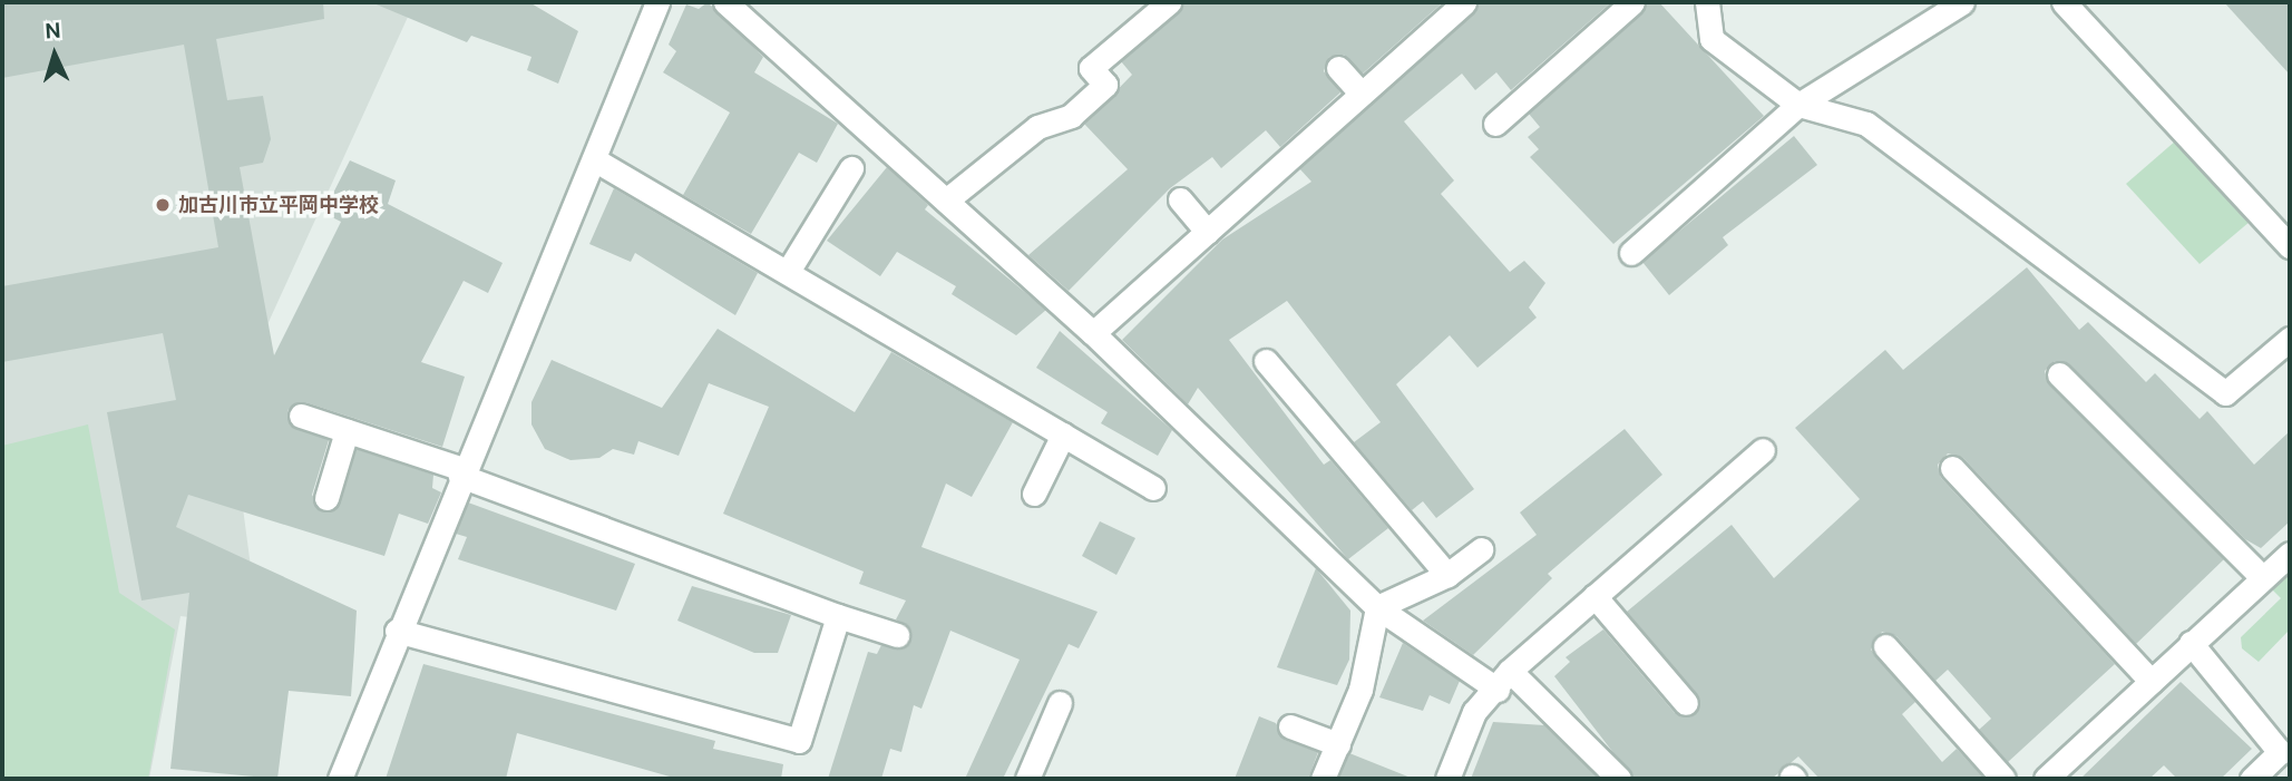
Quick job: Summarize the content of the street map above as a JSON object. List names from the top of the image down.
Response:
{
  "places": ["加古川市立平岡中学校"],
  "north": "top"
}
